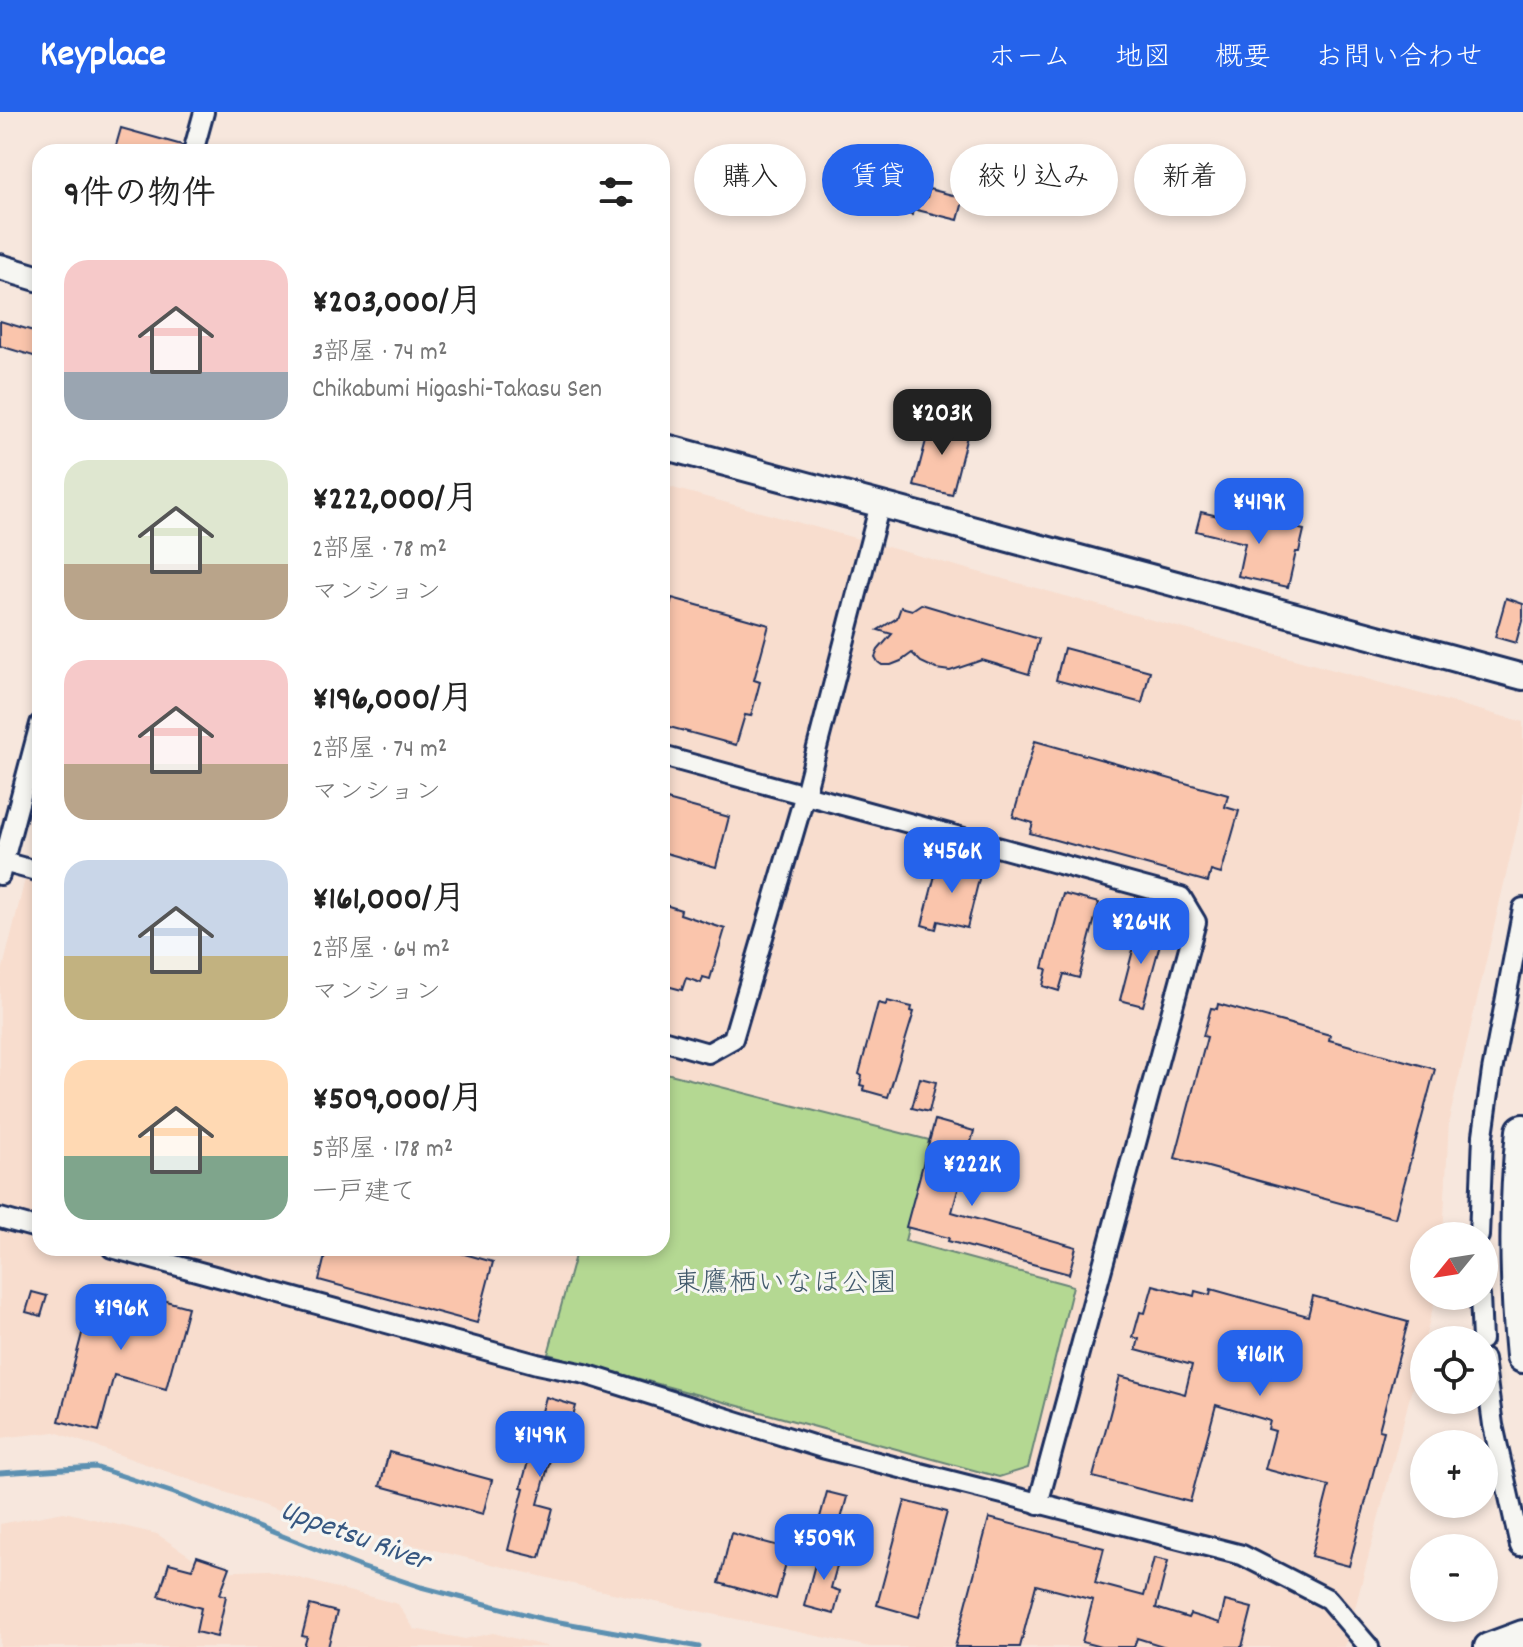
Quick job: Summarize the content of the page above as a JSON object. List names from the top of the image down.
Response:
{
  "water": ["Uppetsu River"],
  "parks": ["東鷹栖いなほ公園"],
  "north": "bottom left",
  "page": {
    "header": "Keyplace",
    "nav": [
      "ホーム",
      "地図",
      "概要",
      "お問い合わせ"
    ],
    "chip": [
      "購入",
      "賃貸",
      "絞り込み",
      "新着"
    ],
    "heading": "9件の物件",
    "list": [
      {
        "name": "¥203,000/月",
        "note": "3部屋 · 74 m² · Chikabumi Higashi-Takasu Sen"
      },
      {
        "name": "¥222,000/月",
        "note": "2部屋 · 78 m² · マンション"
      },
      {
        "name": "¥196,000/月",
        "note": "2部屋 · 74 m² · マンション"
      },
      {
        "name": "¥161,000/月",
        "note": "2部屋 · 64 m² · マンション"
      },
      {
        "name": "¥509,000/月",
        "note": "5部屋 · 178 m² · 一戸建て"
      }
    ],
    "price": [
      "¥203K",
      "¥419K",
      "¥456K",
      "¥264K",
      "¥222K",
      "¥196K",
      "¥161K",
      "¥149K",
      "¥509K"
    ],
    "map_buttons": ["+", "−"]
  }
}
